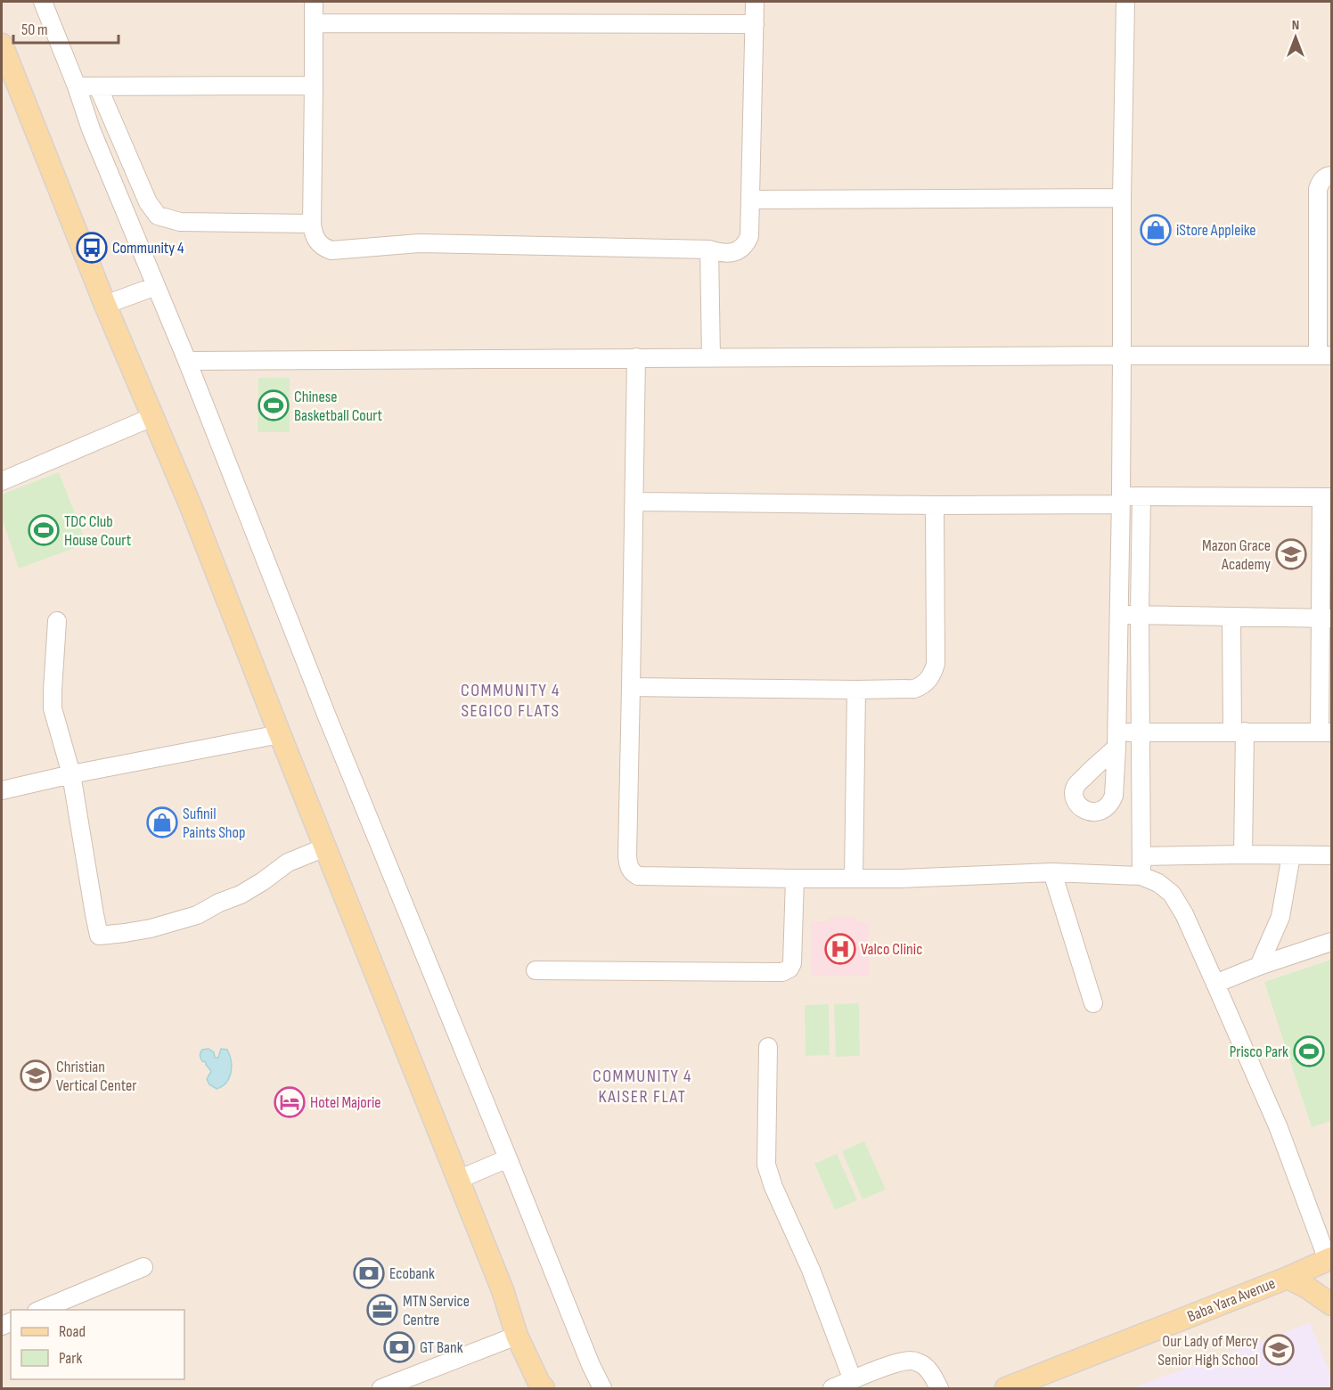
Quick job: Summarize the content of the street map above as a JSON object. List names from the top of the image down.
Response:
{
  "streets": {
    "main road": ["Baba Yara Avenue"]
  },
  "districts": ["COMMUNITY 4 SEGICO FLATS", "COMMUNITY 4 KAISER FLAT"],
  "places": {
    "shop": ["iStore Appleike", "Sufinil Paints Shop"],
    "bus stop": ["Community 4"],
    "sports": ["Chinese Basketball Court", "TDC Club House Court", "Prisco Park"],
    "school or university": ["Mazon Grace Academy", "Christian Vertical Center", "Our Lady of Mercy Senior High School"],
    "hospital": ["Valco Clinic"],
    "hotel": ["Hotel Majorie"],
    "bank": ["Ecobank", "GT Bank"],
    "office": ["MTN Service Centre"]
  },
  "legend": ["Road", "Park"],
  "scale_bar": "50 m",
  "north": "top"
}
